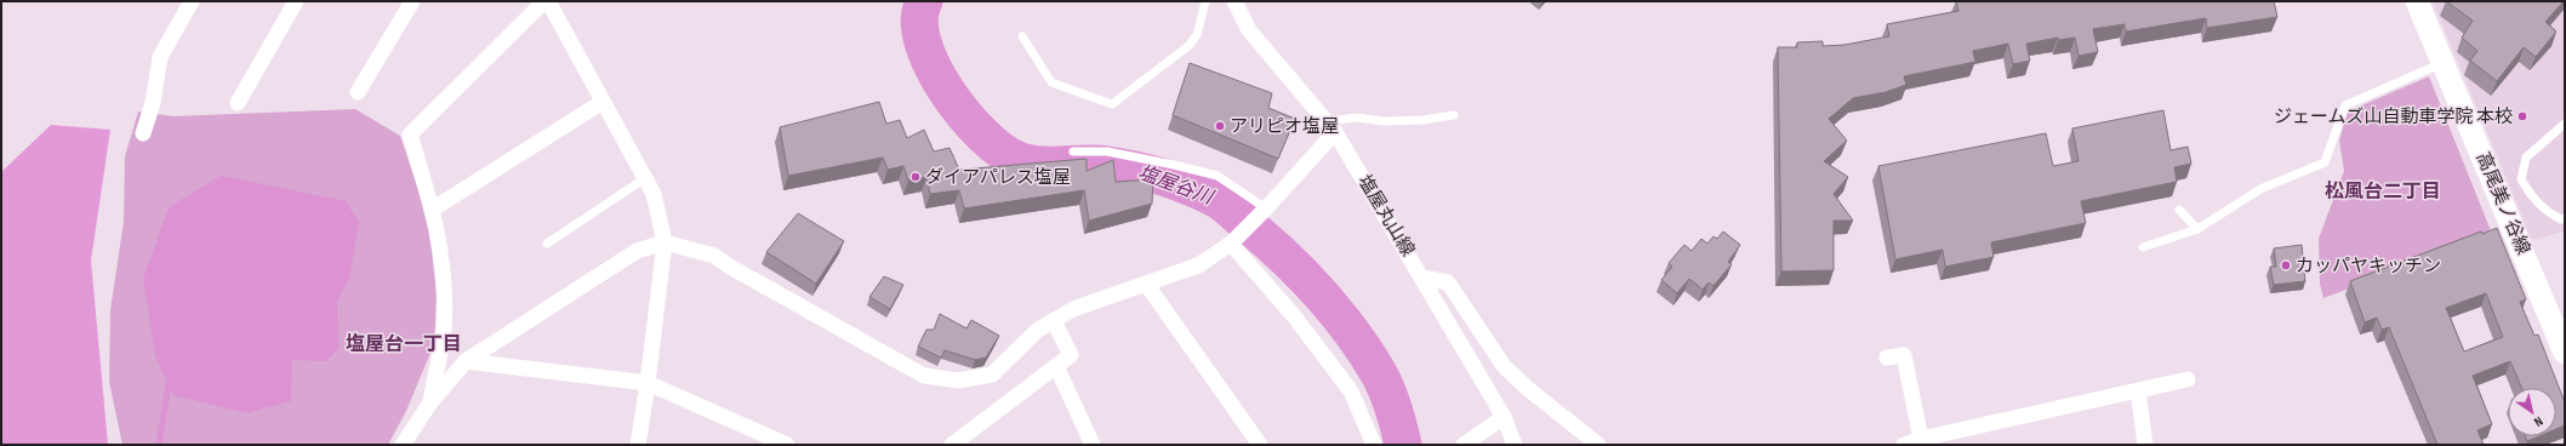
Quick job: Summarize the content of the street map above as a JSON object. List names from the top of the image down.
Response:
{
  "streets": {
    "street": ["高尾美ノ谷線", "塩屋丸山線"]
  },
  "districts": ["松風台二丁目", "塩屋台一丁目"],
  "water": ["塩屋谷川"],
  "places": [
    "ジェームズ山自動車学院 本校",
    "アリピオ塩屋",
    "ダイアパレス塩屋",
    "カッパヤキッチン"
  ],
  "north": "bottom right"
}
